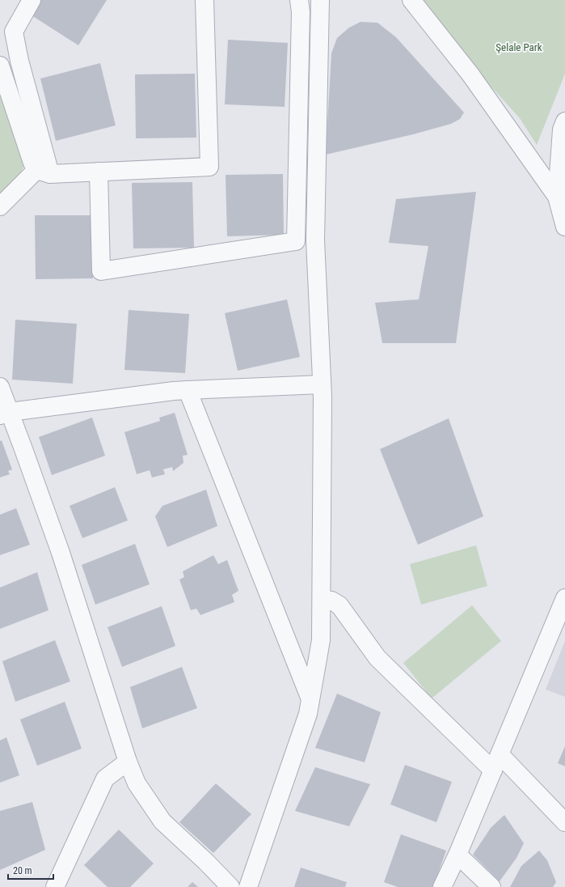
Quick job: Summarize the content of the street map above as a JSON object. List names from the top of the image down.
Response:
{
  "parks": ["Şelale Park"],
  "scale_bar": "20 m"
}
